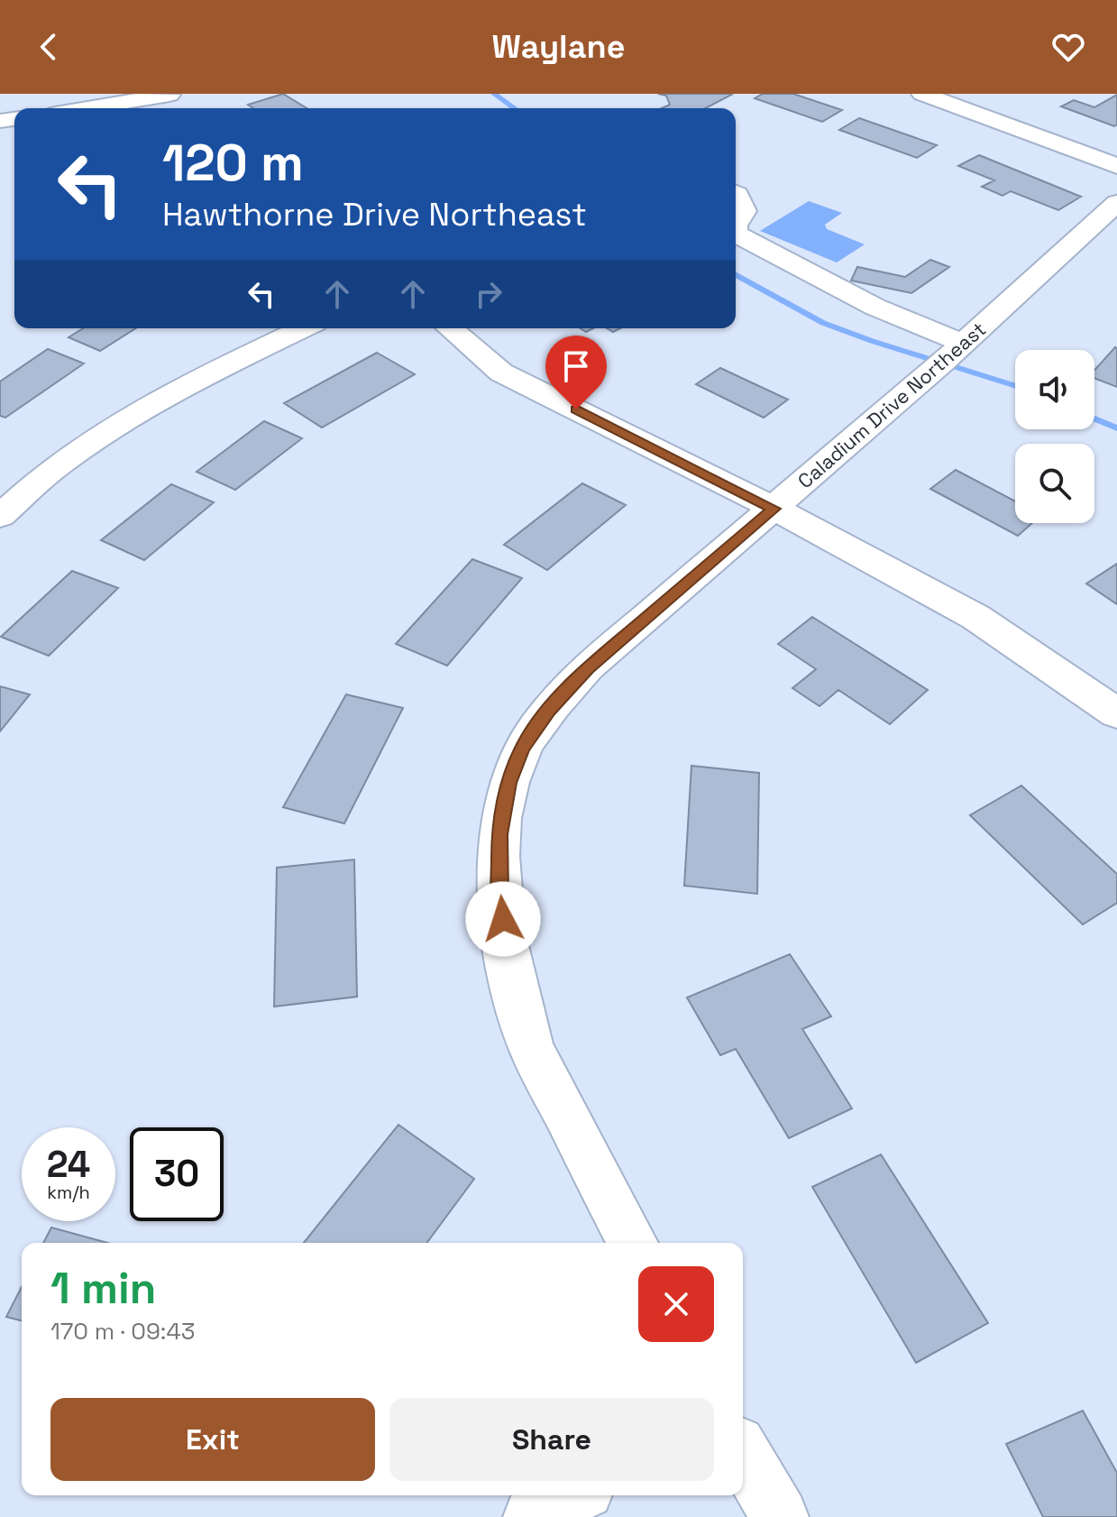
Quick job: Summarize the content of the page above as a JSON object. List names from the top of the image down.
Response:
{
  "streets": {
    "street": ["Caladium Drive Northeast"]
  },
  "page": {
    "header": "Waylane",
    "turn": ["120 m", "Hawthorne Drive Northeast"],
    "speed": "24 km/h",
    "limit": "30",
    "heading": ["1 min", "170 m · 09:43"],
    "buttons": ["Exit", "Share"]
  }
}
